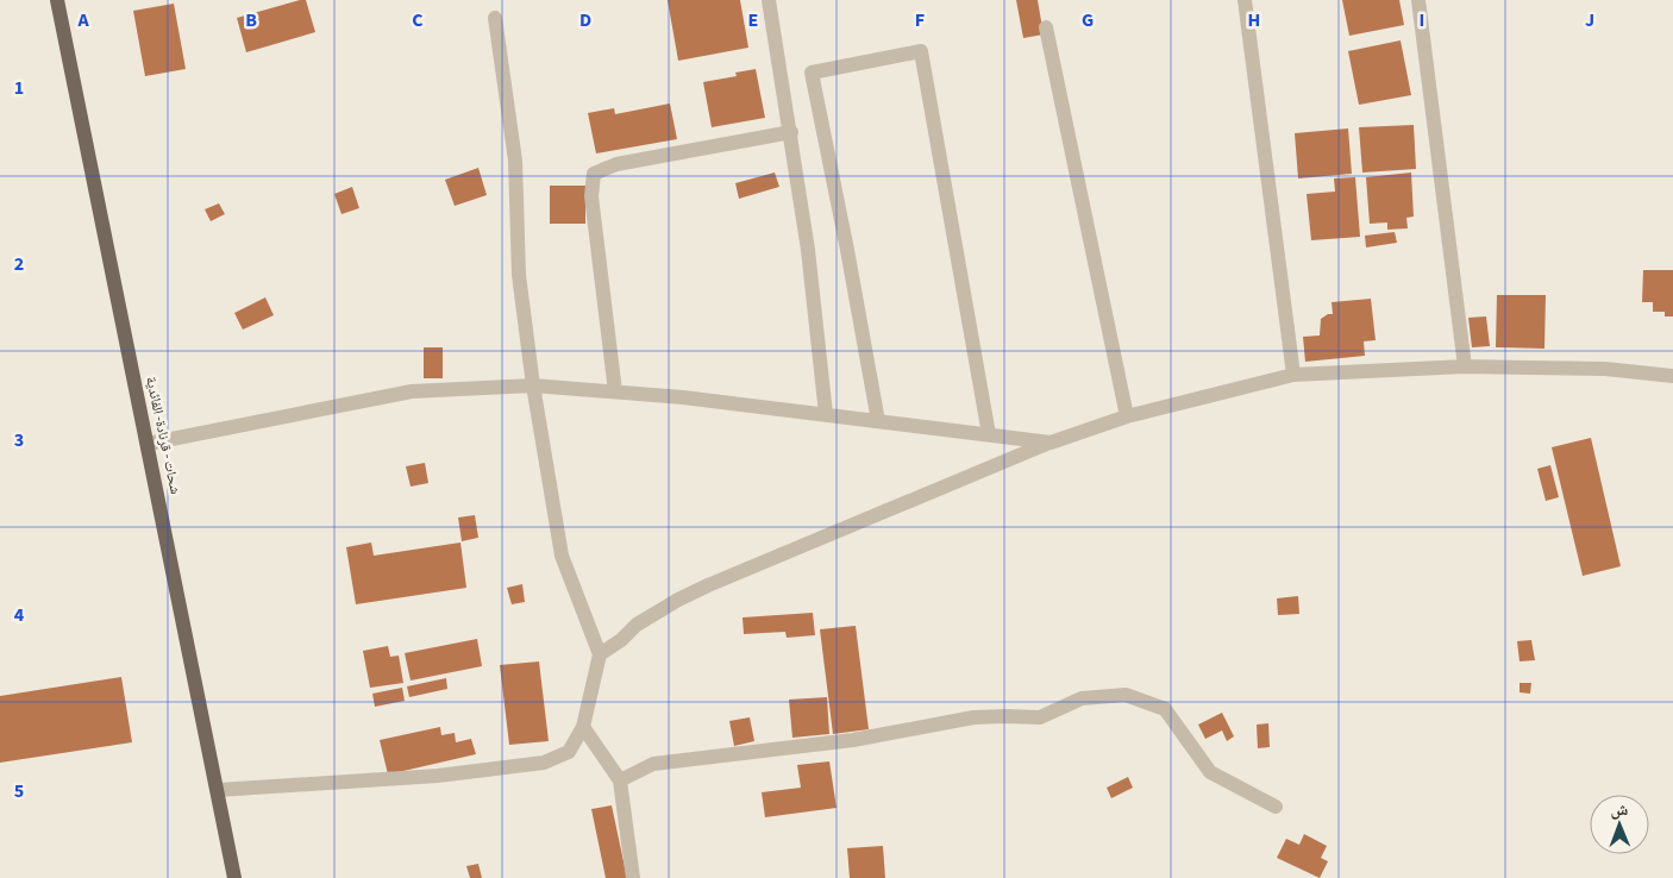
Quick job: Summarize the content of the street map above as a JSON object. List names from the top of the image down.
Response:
{
  "streets": {
    "main road": ["شحات - قرنادة- الفائدية"]
  },
  "north": "top",
  "grid": {
    "columns": [
      "A",
      "B",
      "C",
      "D",
      "E",
      "F",
      "G",
      "H",
      "I",
      "J"
    ],
    "rows": [
      "1",
      "2",
      "3",
      "4",
      "5"
    ]
  }
}
